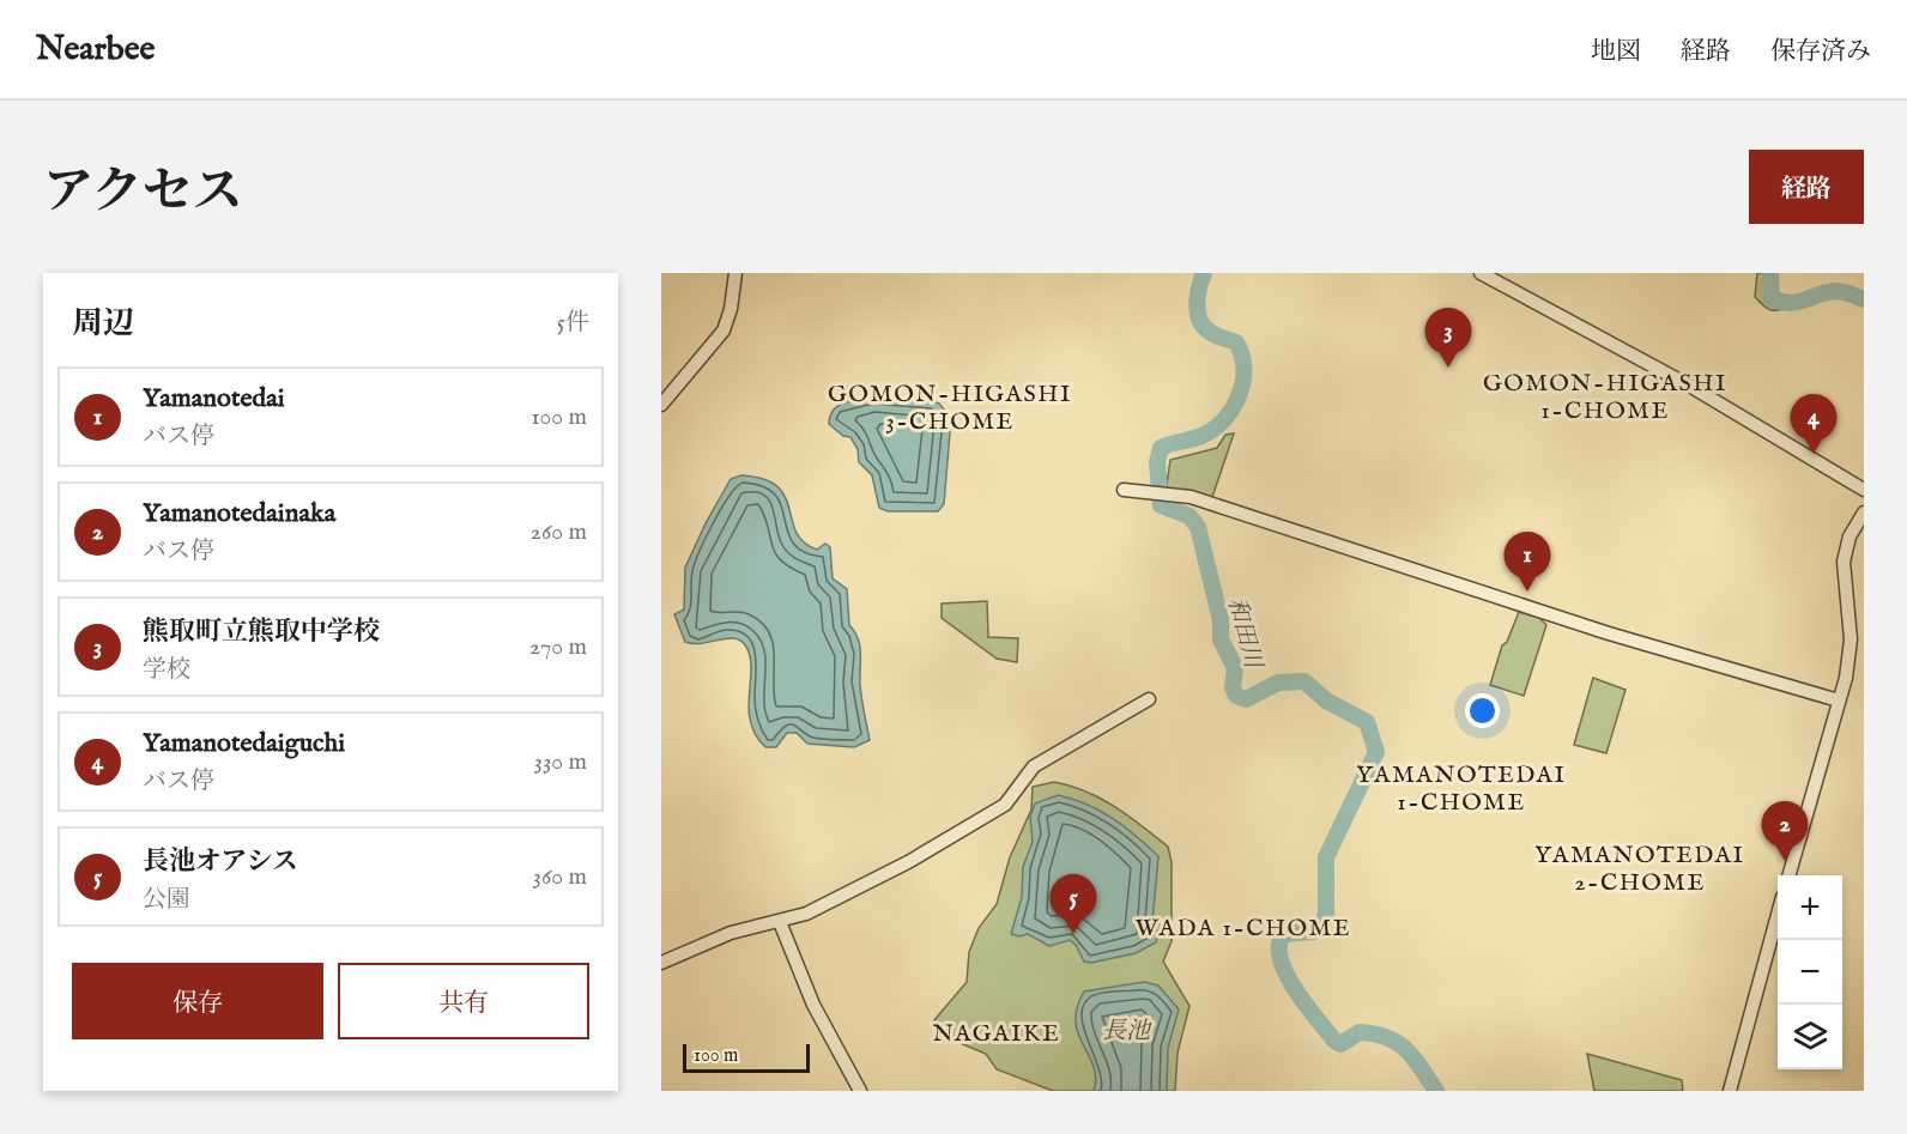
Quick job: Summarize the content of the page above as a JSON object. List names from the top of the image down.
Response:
{
  "districts": [
    "GOMON-HIGASHI 1-CHOME",
    "GOMON-HIGASHI 3-CHOME",
    "YAMANOTEDAI 1-CHOME",
    "YAMANOTEDAI 2-CHOME",
    "WADA 1-CHOME",
    "NAGAIKE"
  ],
  "water": ["和田川", "長池"],
  "scale_bar": "100 m",
  "page": {
    "header": "Nearbee",
    "nav": ["地図", "経路", "保存済み"],
    "title": "アクセス",
    "buttons": [
      "経路",
      ["保存", "共有"]
    ],
    "heading": ["周辺", "5件"],
    "pins": [
      "3",
      "4",
      "1",
      "2",
      "5"
    ],
    "list": [
      {
        "mark": "1",
        "name": "Yamanotedai",
        "note": "バス停",
        "value": "100 m"
      },
      {
        "mark": "2",
        "name": "Yamanotedainaka",
        "note": "バス停",
        "value": "260 m"
      },
      {
        "mark": "3",
        "name": "熊取町立熊取中学校",
        "note": "学校",
        "value": "270 m"
      },
      {
        "mark": "4",
        "name": "Yamanotedaiguchi",
        "note": "バス停",
        "value": "330 m"
      },
      {
        "mark": "5",
        "name": "長池オアシス",
        "note": "公園",
        "value": "360 m"
      }
    ],
    "map_buttons": ["+", "−"],
    "scale": "100 m"
  }
}
